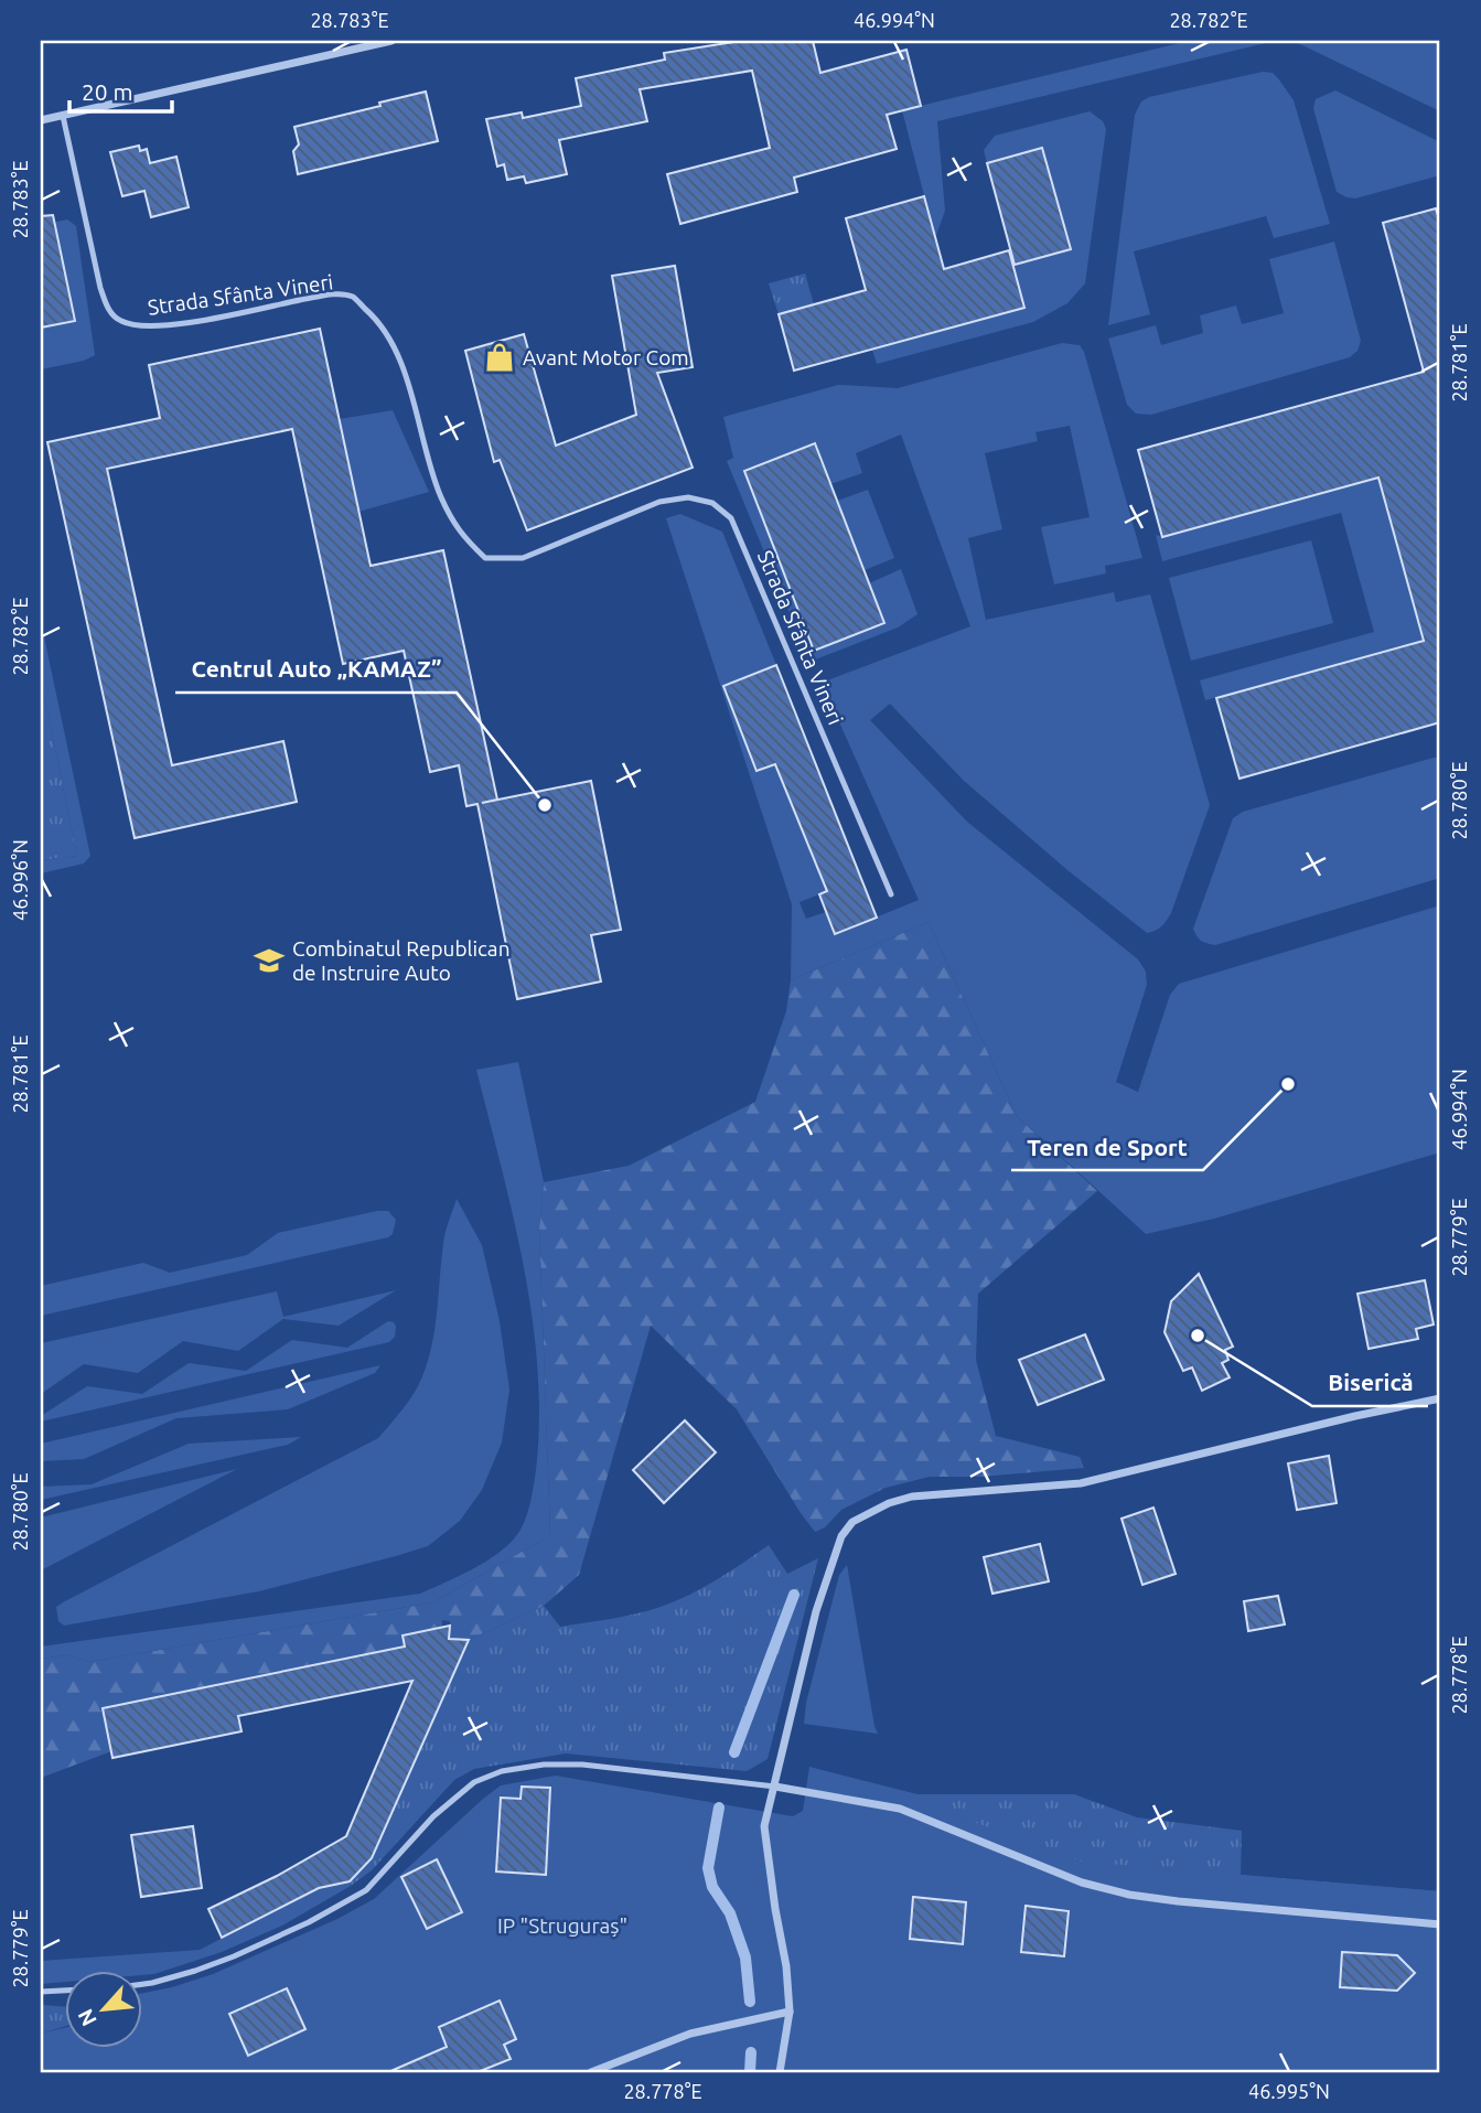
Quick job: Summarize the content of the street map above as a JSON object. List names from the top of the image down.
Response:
{
  "streets": {
    "lane": ["Strada Sfânta Vineri"]
  },
  "parks": ["IP \"Struguraș\""],
  "places": {
    "shop": ["Avant Motor Com"],
    "other": ["Centrul Auto „KAMAZ”", "Teren de Sport", "Biserică"],
    "school or university": ["Combinatul Republican de Instruire Auto"]
  },
  "scale_bar": "20 m",
  "north": "bottom left",
  "coordinates": [
    "28.783°E",
    "46.994°N",
    "28.782°E",
    "28.781°E",
    "28.780°E",
    "46.996°N",
    "28.779°E",
    "28.778°E",
    "46.995°N"
  ]
}
